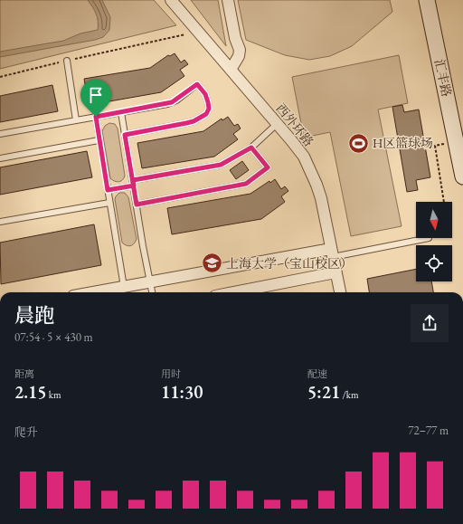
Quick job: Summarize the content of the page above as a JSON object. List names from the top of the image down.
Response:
{
  "streets": {
    "street": ["汇丰路", "西外环路"]
  },
  "places": {
    "sports": ["H区篮球场"],
    "school or university": ["上海大学（宝山校区）"]
  },
  "north": "bottom",
  "page": {
    "heading": ["晨跑", "07:54 · 5 × 430 m"],
    "stats": [
      ["距离", "2.15 km"],
      ["用时", "11:30"],
      ["配速", "5:21 /km"]
    ],
    "chart": ["爬升", "72–77 m"]
  }
}
